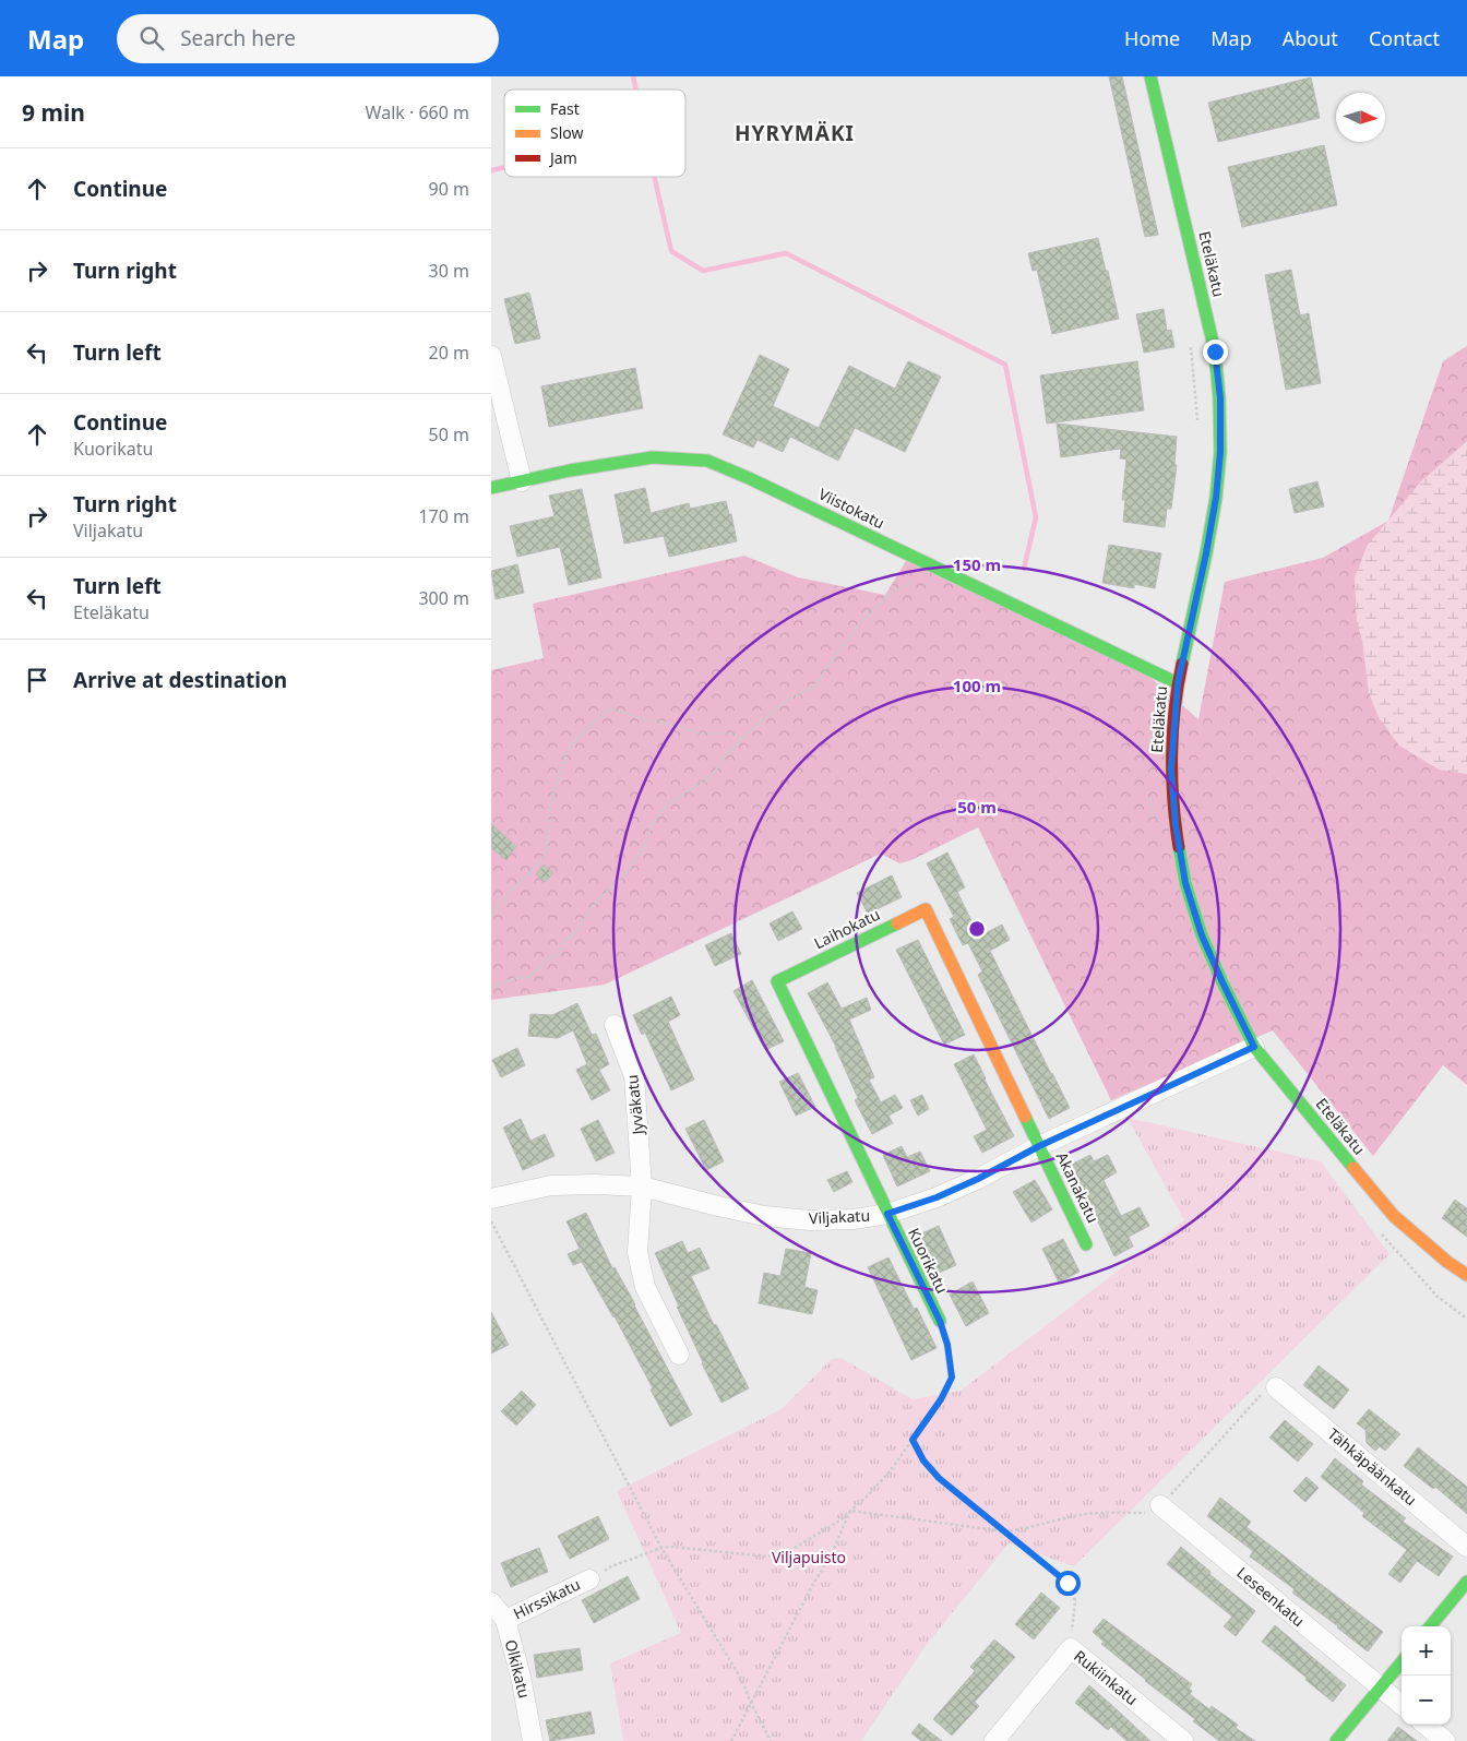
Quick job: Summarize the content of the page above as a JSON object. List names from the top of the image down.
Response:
{
  "streets": {
    "street": [
      "Eteläkatu",
      "Viistokatu",
      "Laihokatu",
      "Jyväkatu",
      "Akanakatu",
      "Viljakatu",
      "Kuorikatu",
      "Tähkäpäänkatu",
      "Leseenkatu",
      "Hirssikatu",
      "Olkikatu",
      "Rukiinkatu"
    ]
  },
  "crossings": [
    ["Eteläkatu", "Viistokatu"],
    ["Eteläkatu", "Viljakatu"],
    ["Laihokatu", "Akanakatu"],
    ["Laihokatu", "Viljakatu"],
    ["Laihokatu", "Kuorikatu"],
    ["Jyväkatu", "Viljakatu"],
    ["Akanakatu", "Viljakatu"],
    ["Viljakatu", "Kuorikatu"],
    ["Hirssikatu", "Olkikatu"]
  ],
  "districts": ["HYRYMÄKI"],
  "parks": ["Viljapuisto"],
  "legend": ["Fast", "Slow", "Jam"],
  "north": "right",
  "page": {
    "header": "Map",
    "search": "Search here",
    "nav": [
      "Home",
      "Map",
      "About",
      "Contact"
    ],
    "heading": ["9 min", "Walk · 660 m"],
    "list": [
      ["Continue", "90 m"],
      ["Turn right", "30 m"],
      ["Turn left", "20 m"],
      ["Continue", "Kuorikatu", "50 m"],
      ["Turn right", "Viljakatu", "170 m"],
      ["Turn left", "Eteläkatu", "300 m"],
      "Arrive at destination"
    ],
    "map_buttons": ["+", "−"]
  },
  "rings": ["150 m", "100 m", "50 m"]
}
